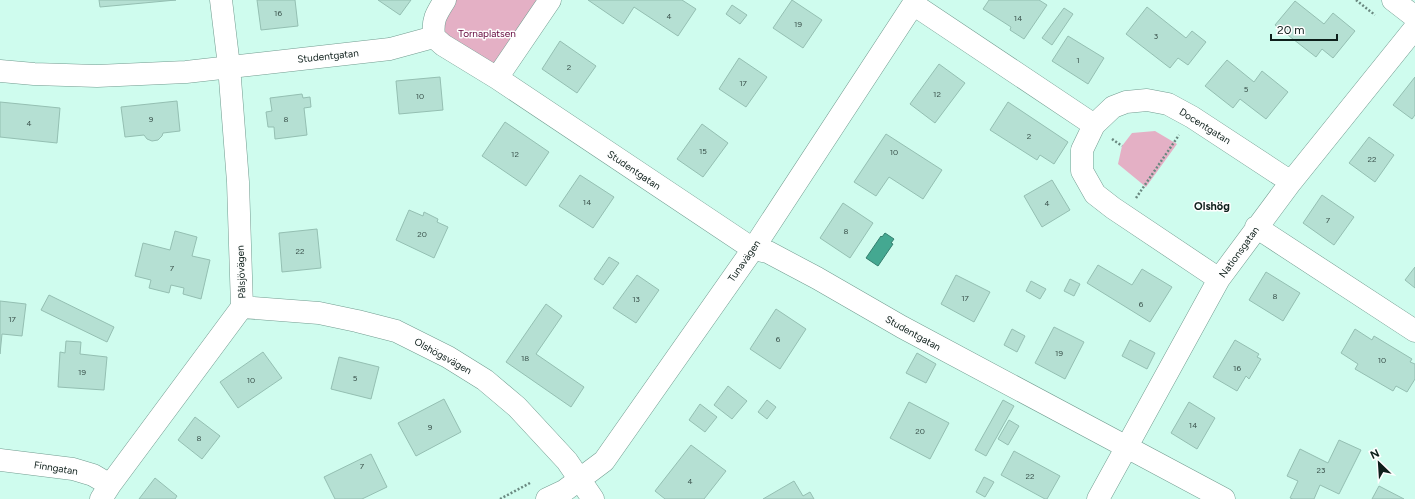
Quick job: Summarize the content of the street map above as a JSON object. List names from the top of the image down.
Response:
{
  "streets": {
    "street": [
      "Studentgatan",
      "Docentgatan",
      "Nationsgatan",
      "Tunavägen",
      "Pålsjövägen",
      "Olshögsvägen",
      "Finngatan"
    ]
  },
  "crossings": [
    ["Studentgatan", "Nationsgatan"],
    ["Studentgatan", "Tunavägen"],
    ["Studentgatan", "Pålsjövägen"],
    ["Docentgatan", "Nationsgatan"],
    ["Tunavägen", "Olshögsvägen"],
    ["Pålsjövägen", "Olshögsvägen"],
    ["Pålsjövägen", "Finngatan"]
  ],
  "districts": ["Olshög"],
  "parks": ["Tornaplatsen"],
  "house_numbers": [
    "16",
    "4",
    "14",
    "19",
    "3",
    "1",
    "2",
    "17",
    "5",
    "12",
    "10",
    "9",
    "8",
    "4",
    "2",
    "15",
    "10",
    "12",
    "22",
    "14",
    "4",
    "7",
    "8",
    "20",
    "22",
    "7",
    "8",
    "17",
    "13",
    "6",
    "17",
    "6",
    "19",
    "18",
    "10",
    "16",
    "19",
    "5",
    "10",
    "14",
    "9",
    "20",
    "8",
    "7",
    "23",
    "22",
    "4"
  ],
  "scale_bar": "20 m",
  "north": "top left"
}
